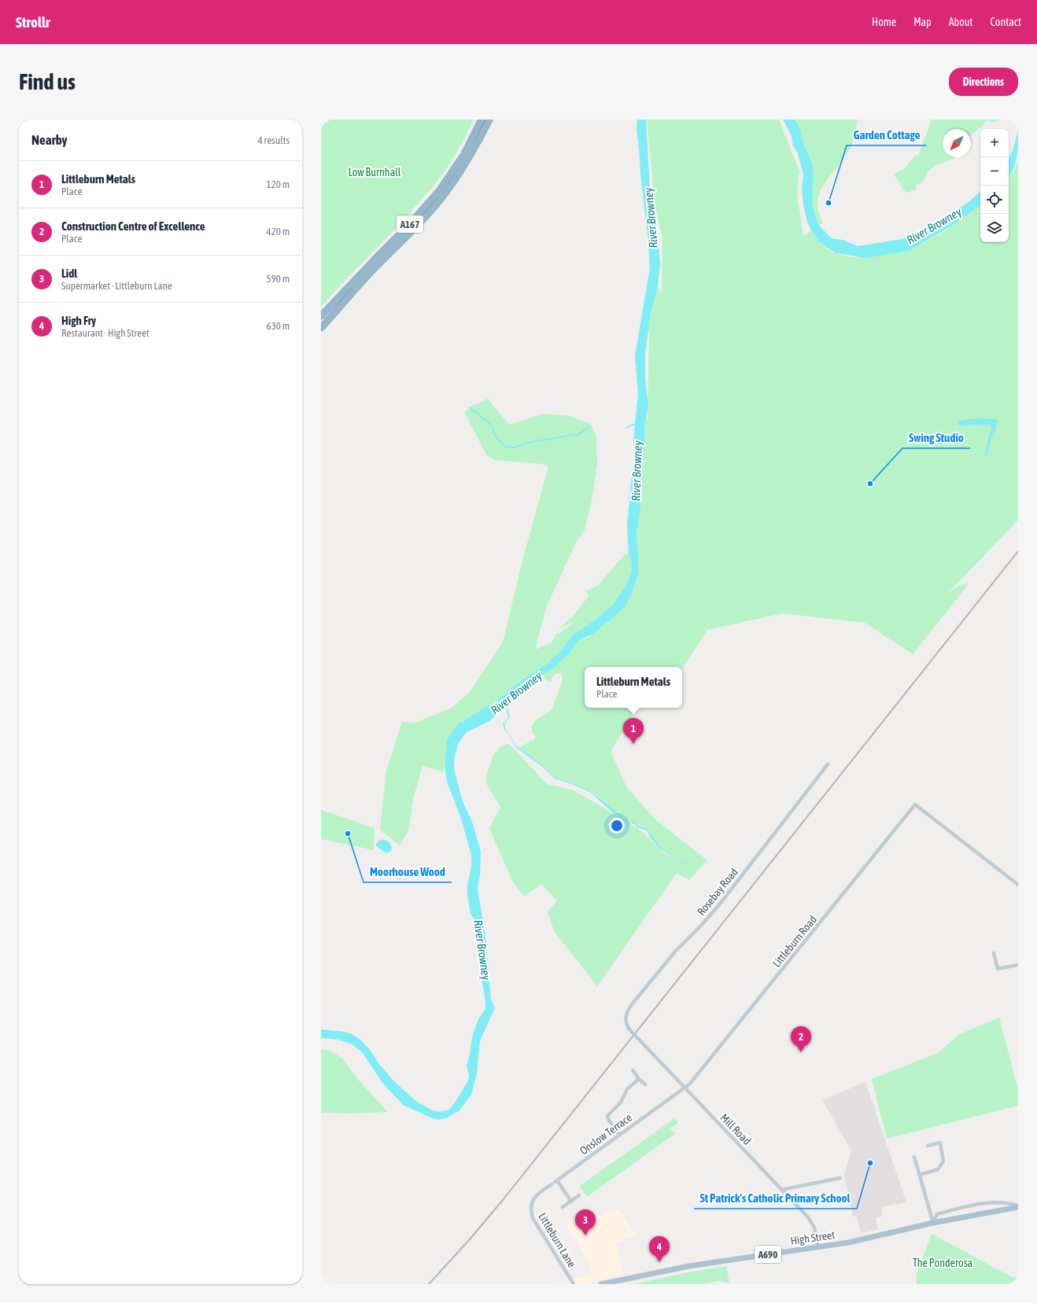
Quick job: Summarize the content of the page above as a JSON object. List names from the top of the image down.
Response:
{
  "streets": {
    "highway": ["A167"],
    "main road": ["High Street", "A690"],
    "street": [
      "Rosebay Road",
      "Littleburn Road",
      "Mill Road",
      "Onslow Terrace",
      "Littleburn Lane"
    ]
  },
  "crossings": [
    ["Rosebay Road", "Mill Road"],
    ["Littleburn Road", "Mill Road"],
    ["Littleburn Road", "Onslow Terrace"],
    ["Mill Road", "Onslow Terrace"],
    ["Mill Road", "High Street"],
    ["Onslow Terrace", "Littleburn Lane"],
    ["High Street", "A690"]
  ],
  "water": ["River Browney"],
  "parks": ["Low Burnhall", "The Ponderosa"],
  "places": [
    "Garden Cottage",
    "Swing Studio",
    "Moorhouse Wood",
    "St Patrick's Catholic Primary School"
  ],
  "north": "bottom left",
  "page": {
    "header": "Strollr",
    "nav": [
      "Home",
      "Map",
      "About",
      "Contact"
    ],
    "buttons": "Directions",
    "title": "Find us",
    "heading": ["Nearby", "4 results"],
    "map_buttons": ["+", "−"],
    "list": [
      {
        "mark": "1",
        "name": "Littleburn Metals",
        "note": "Place",
        "value": "120 m"
      },
      {
        "mark": "2",
        "name": "Construction Centre of Excellence",
        "note": "Place",
        "value": "420 m"
      },
      {
        "mark": "3",
        "name": "Lidl",
        "note": "Supermarket · Littleburn Lane",
        "value": "590 m"
      },
      {
        "mark": "4",
        "name": "High Fry",
        "note": "Restaurant · High Street",
        "value": "630 m"
      }
    ],
    "popup": ["Littleburn Metals", "Place"],
    "pins": [
      "1",
      "2",
      "3",
      "4"
    ]
  }
}
